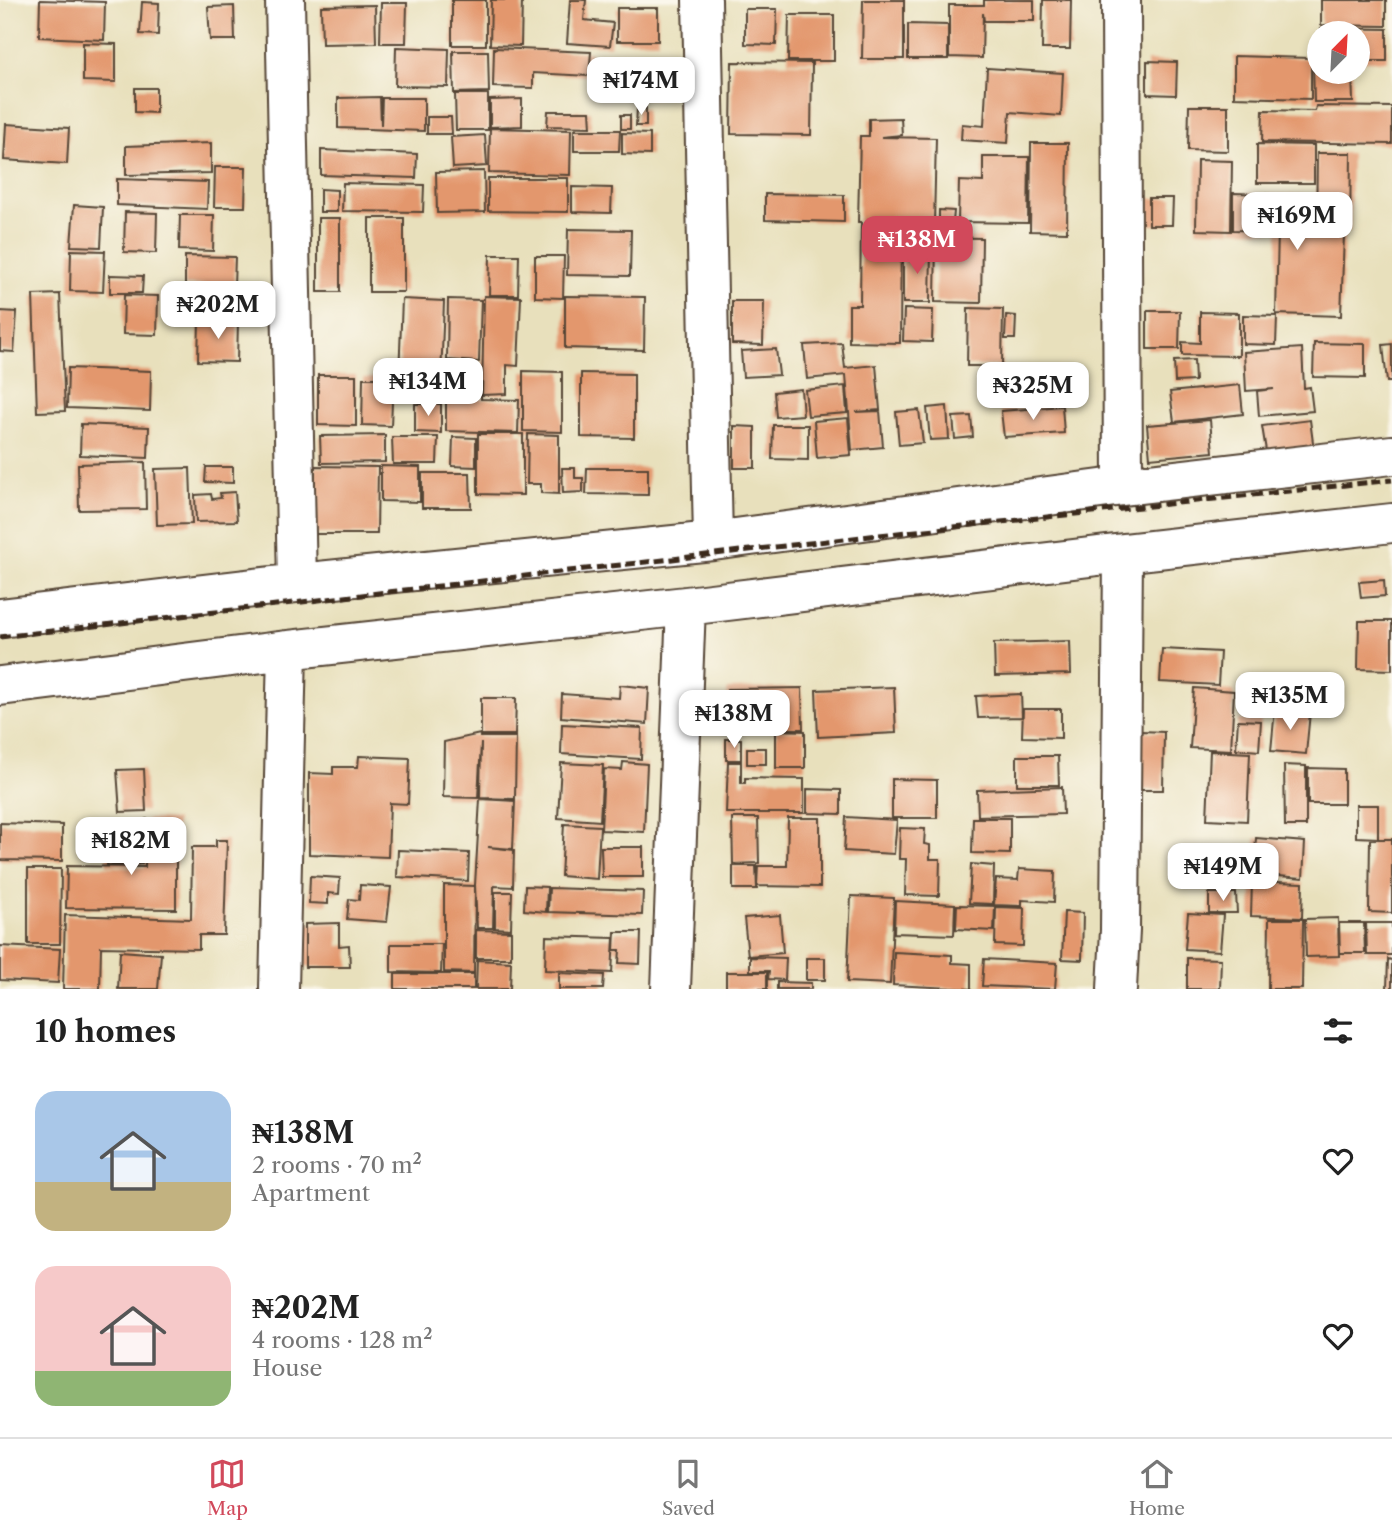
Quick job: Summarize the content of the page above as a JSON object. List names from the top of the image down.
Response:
{
  "north": "top right",
  "page": {
    "price": [
      "₦174M",
      "₦169M",
      "₦138M",
      "₦202M",
      "₦134M",
      "₦325M",
      "₦135M",
      "₦138M",
      "₦182M",
      "₦149M"
    ],
    "heading": "10 homes",
    "list": [
      {
        "name": "₦138M",
        "note": "2 rooms · 70 m² · Apartment"
      },
      {
        "name": "₦202M",
        "note": "4 rooms · 128 m² · House"
      }
    ],
    "tabs": ["Map", "Saved", "Home"]
  }
}
